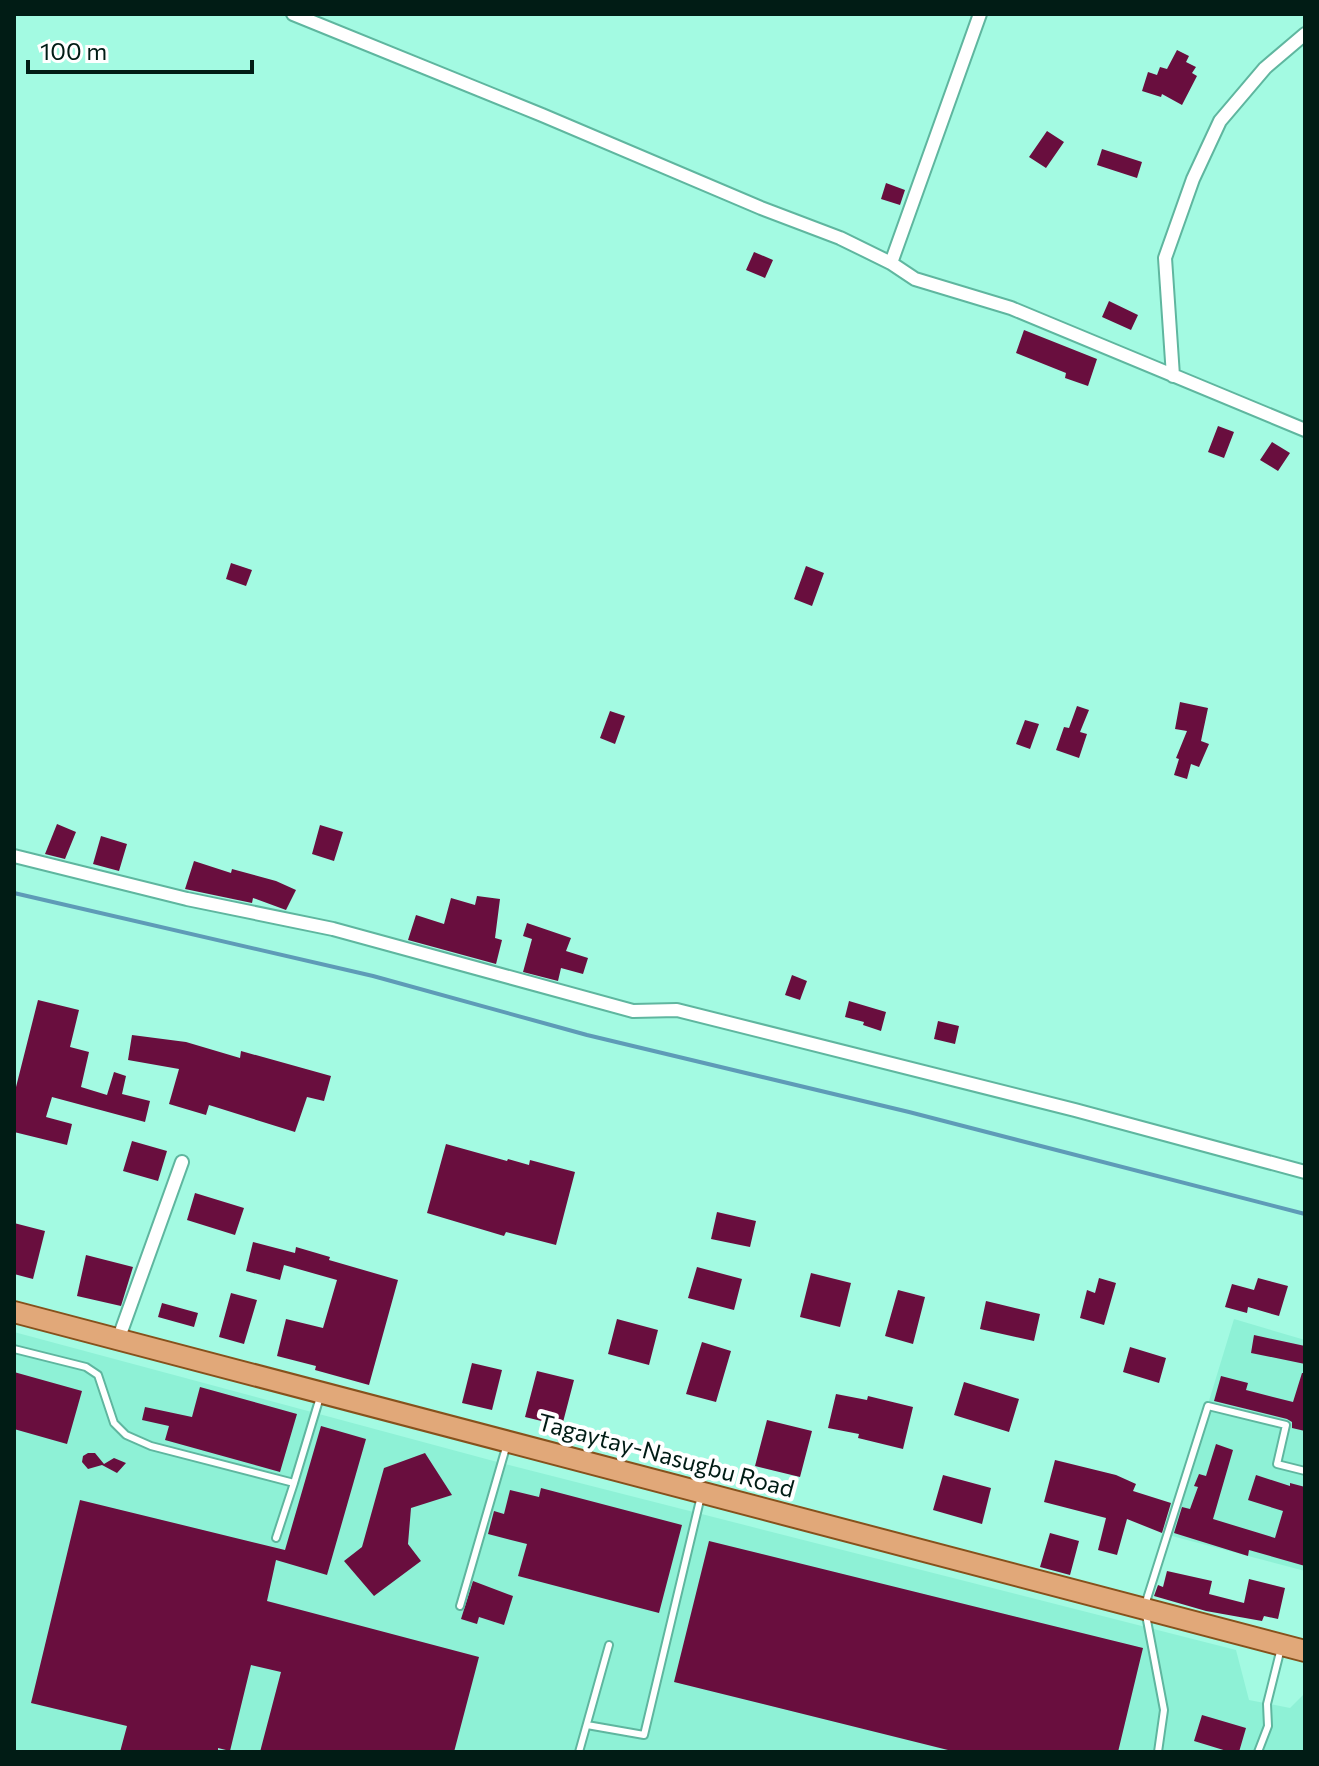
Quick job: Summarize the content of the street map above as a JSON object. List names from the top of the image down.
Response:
{
  "streets": {
    "main road": ["Tagaytay-Nasugbu Road"]
  },
  "scale_bar": "100 m"
}
